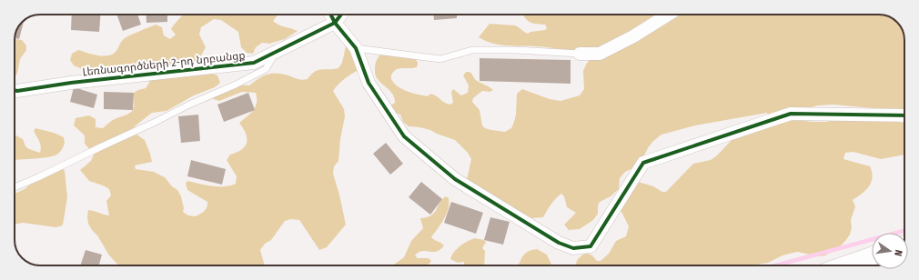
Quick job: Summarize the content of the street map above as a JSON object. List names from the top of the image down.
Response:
{
  "streets": {
    "street": ["Լեռնագործների 2-րդ նրբանցք"]
  },
  "north": "right"
}
